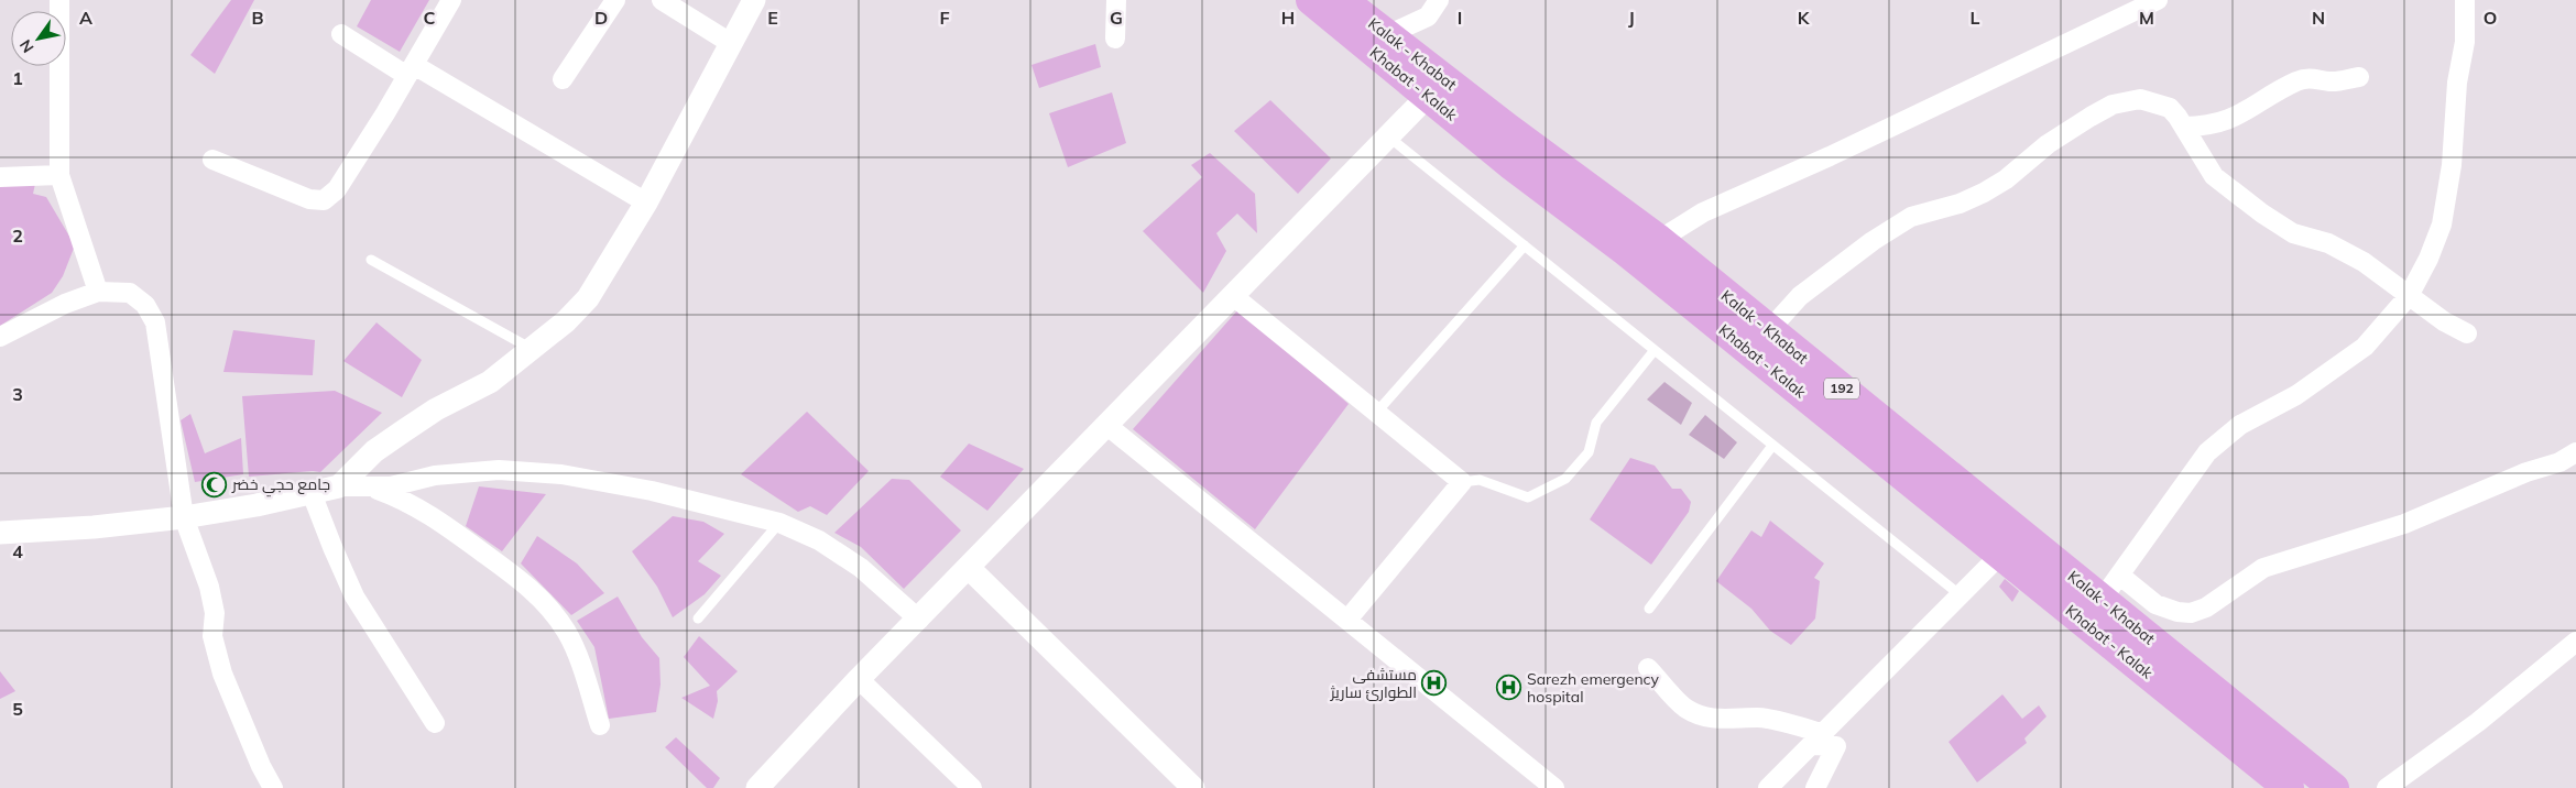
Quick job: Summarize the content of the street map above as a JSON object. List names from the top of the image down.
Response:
{
  "streets": {
    "main road": ["Kalak - Khabat", "Khabat - Kalak", "192"]
  },
  "crossings": [
    ["Kalak - Khabat", "Khabat - Kalak"]
  ],
  "places": {
    "mosque": ["جامع حجي خضر"],
    "hospital": ["مستشفى الطوارئ ساريژ", "Sarezh emergency hospital"]
  },
  "north": "bottom left",
  "grid": {
    "columns": [
      "A",
      "B",
      "C",
      "D",
      "E",
      "F",
      "G",
      "H",
      "I",
      "J",
      "K",
      "L",
      "M",
      "N",
      "O"
    ],
    "rows": [
      "1",
      "2",
      "3",
      "4",
      "5"
    ]
  }
}
